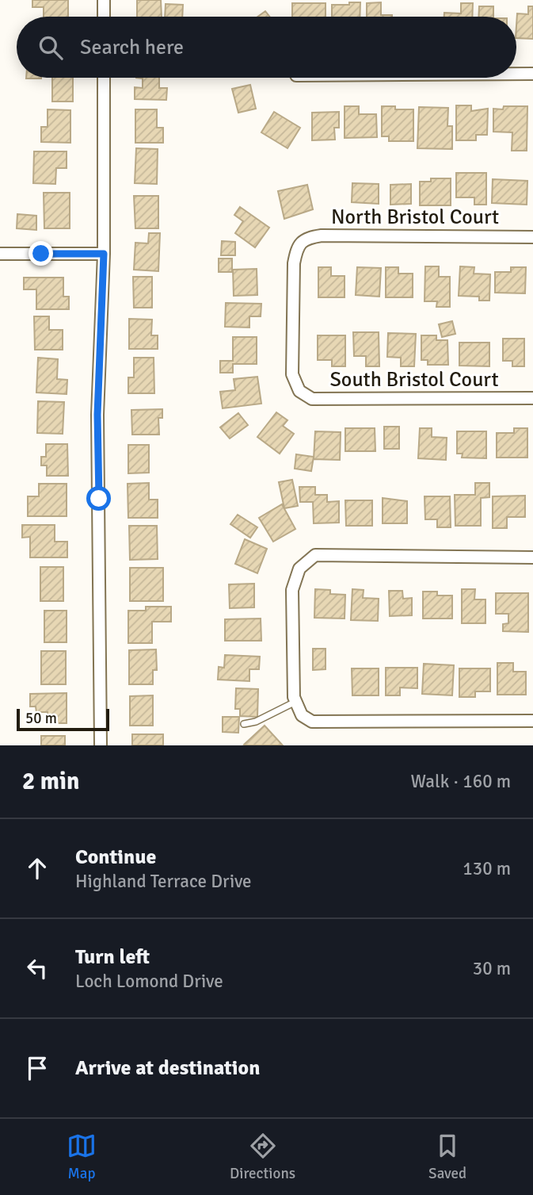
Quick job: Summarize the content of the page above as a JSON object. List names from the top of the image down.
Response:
{
  "streets": {
    "street": ["North Bristol Court", "South Bristol Court"]
  },
  "crossings": [
    ["North Bristol Court", "South Bristol Court"]
  ],
  "scale_bar": "50 m",
  "page": {
    "search": "Search here",
    "scale": "50 m",
    "heading": ["2 min", "Walk · 160 m"],
    "list": [
      ["Continue", "Highland Terrace Drive", "130 m"],
      ["Turn left", "Loch Lomond Drive", "30 m"],
      "Arrive at destination"
    ],
    "nav": ["Map", "Directions", "Saved"]
  }
}
